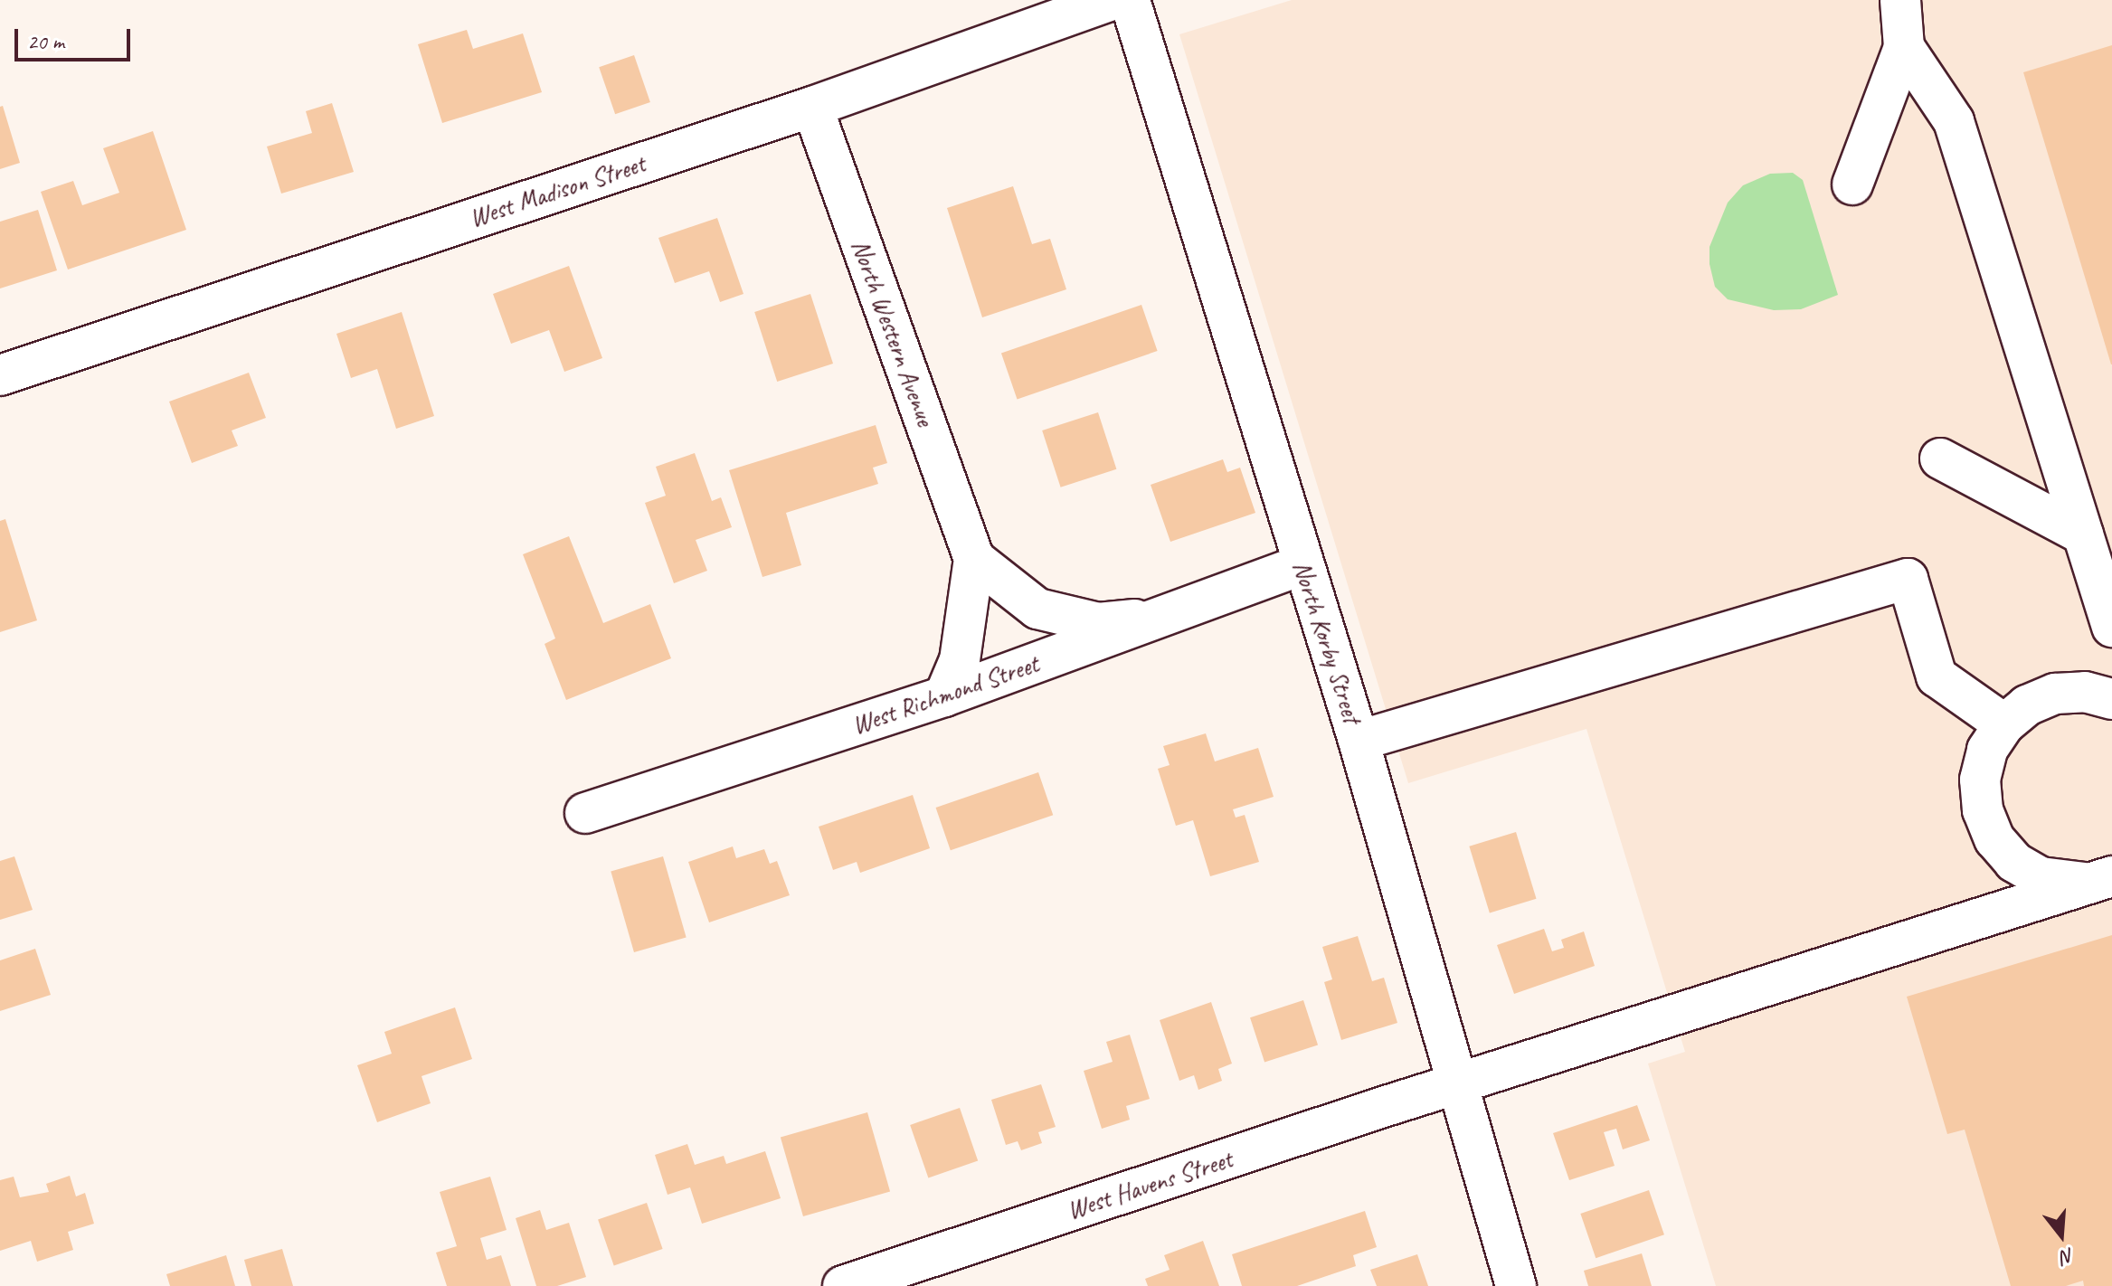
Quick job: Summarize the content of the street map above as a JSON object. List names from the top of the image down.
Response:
{
  "streets": {
    "street": [
      "West Madison Street",
      "North Western Avenue",
      "North Korby Street",
      "West Richmond Street",
      "West Havens Street"
    ]
  },
  "crossings": [
    ["West Madison Street", "North Western Avenue"],
    ["North Western Avenue", "West Richmond Street"],
    ["North Korby Street", "West Richmond Street"],
    ["North Korby Street", "West Havens Street"]
  ],
  "scale_bar": "20 m",
  "north": "bottom"
}
